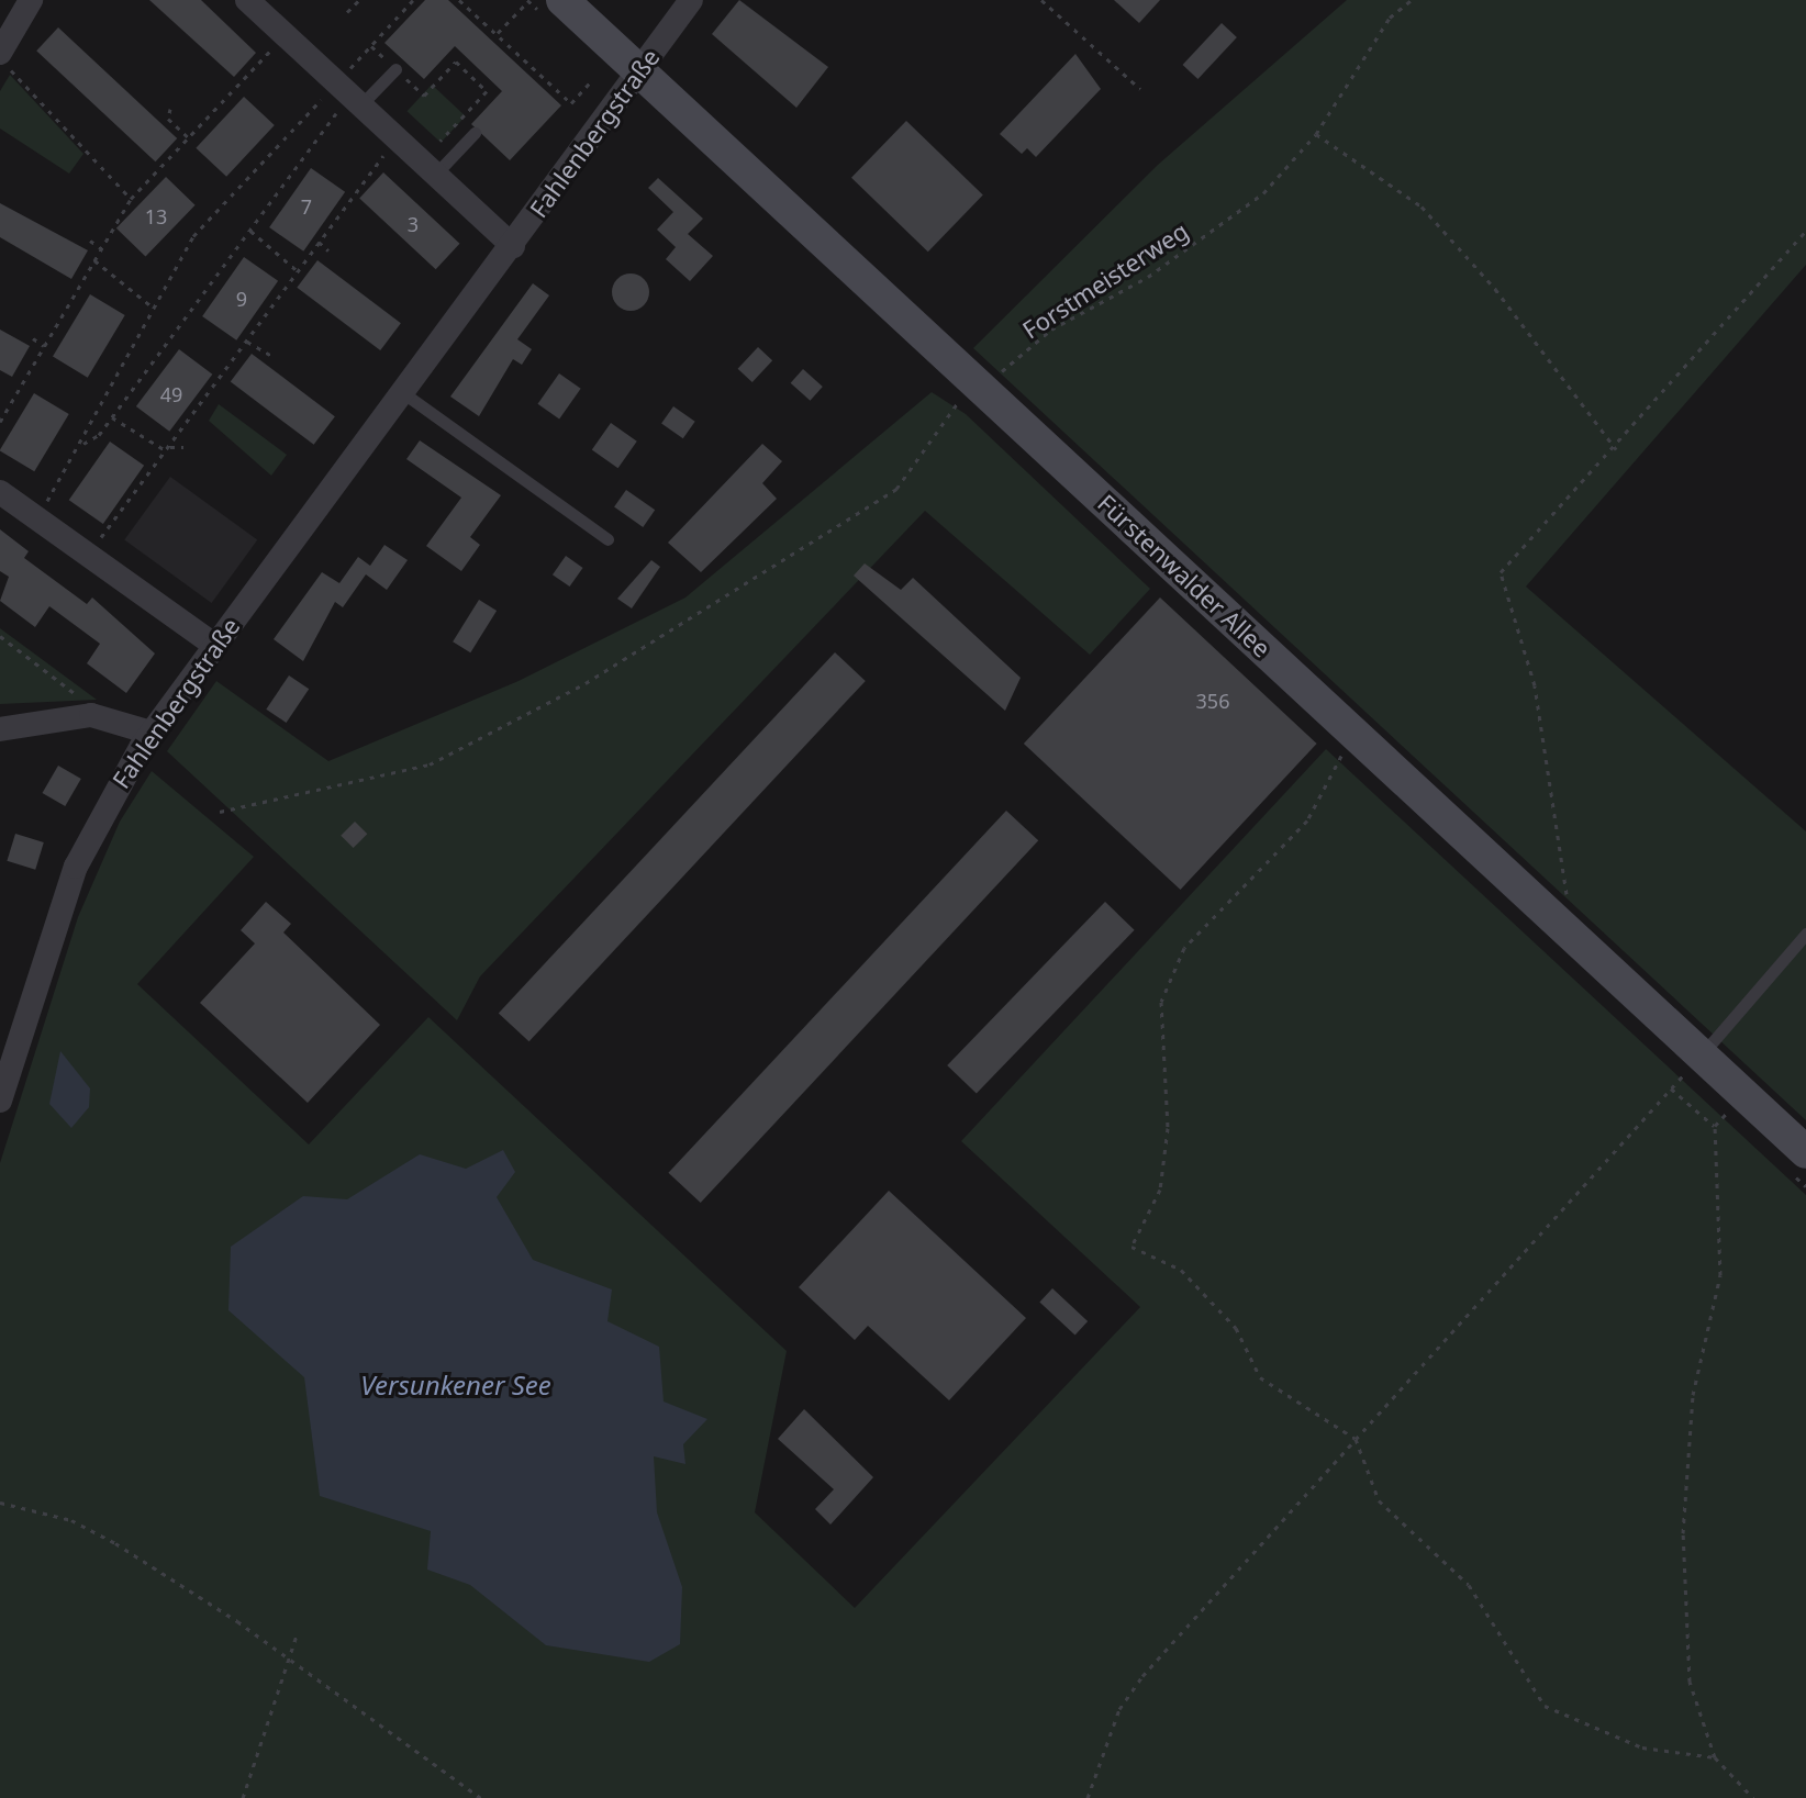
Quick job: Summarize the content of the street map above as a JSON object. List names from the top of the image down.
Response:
{
  "streets": {
    "main road": ["Fürstenwalder Allee"],
    "street": ["Fahlenbergstraße"],
    "path": ["Forstmeisterweg"]
  },
  "crossings": [
    ["Fahlenbergstraße", "Fürstenwalder Allee"],
    ["Forstmeisterweg", "Fürstenwalder Allee"]
  ],
  "water": ["Versunkener See"],
  "house_numbers": [
    "7",
    "13",
    "3",
    "9",
    "49",
    "356"
  ]
}
